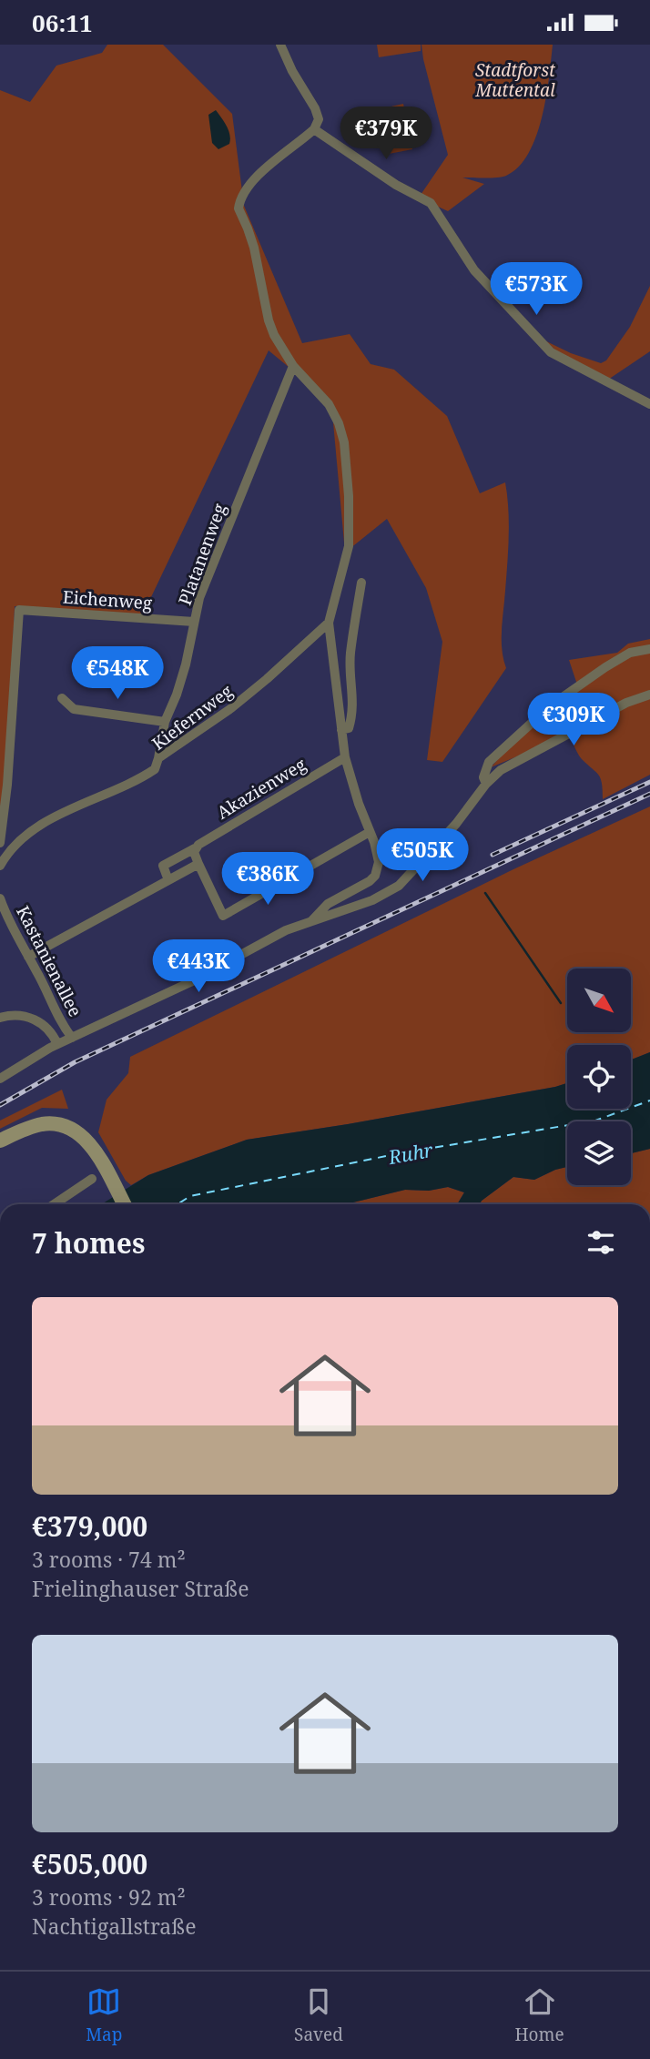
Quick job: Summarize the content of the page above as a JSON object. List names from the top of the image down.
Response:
{
  "streets": {
    "street": [
      "Platanenweg",
      "Eichenweg",
      "Kiefernweg",
      "Akazienweg",
      "Kastanienallee"
    ]
  },
  "crossings": [
    ["Platanenweg", "Eichenweg"],
    ["Platanenweg", "Kiefernweg"]
  ],
  "water": ["Ruhr"],
  "parks": ["Stadtforst Muttental"],
  "north": "bottom right",
  "page": {
    "status": "06:11",
    "price": [
      "€379K",
      "€573K",
      "€548K",
      "€309K",
      "€505K",
      "€386K",
      "€443K"
    ],
    "heading": "7 homes",
    "list": [
      {
        "name": "€379,000",
        "note": "3 rooms · 74 m² · Frielinghauser Straße"
      },
      {
        "name": "€505,000",
        "note": "3 rooms · 92 m² · Nachtigallstraße"
      }
    ],
    "tabs": ["Map", "Saved", "Home"]
  }
}
